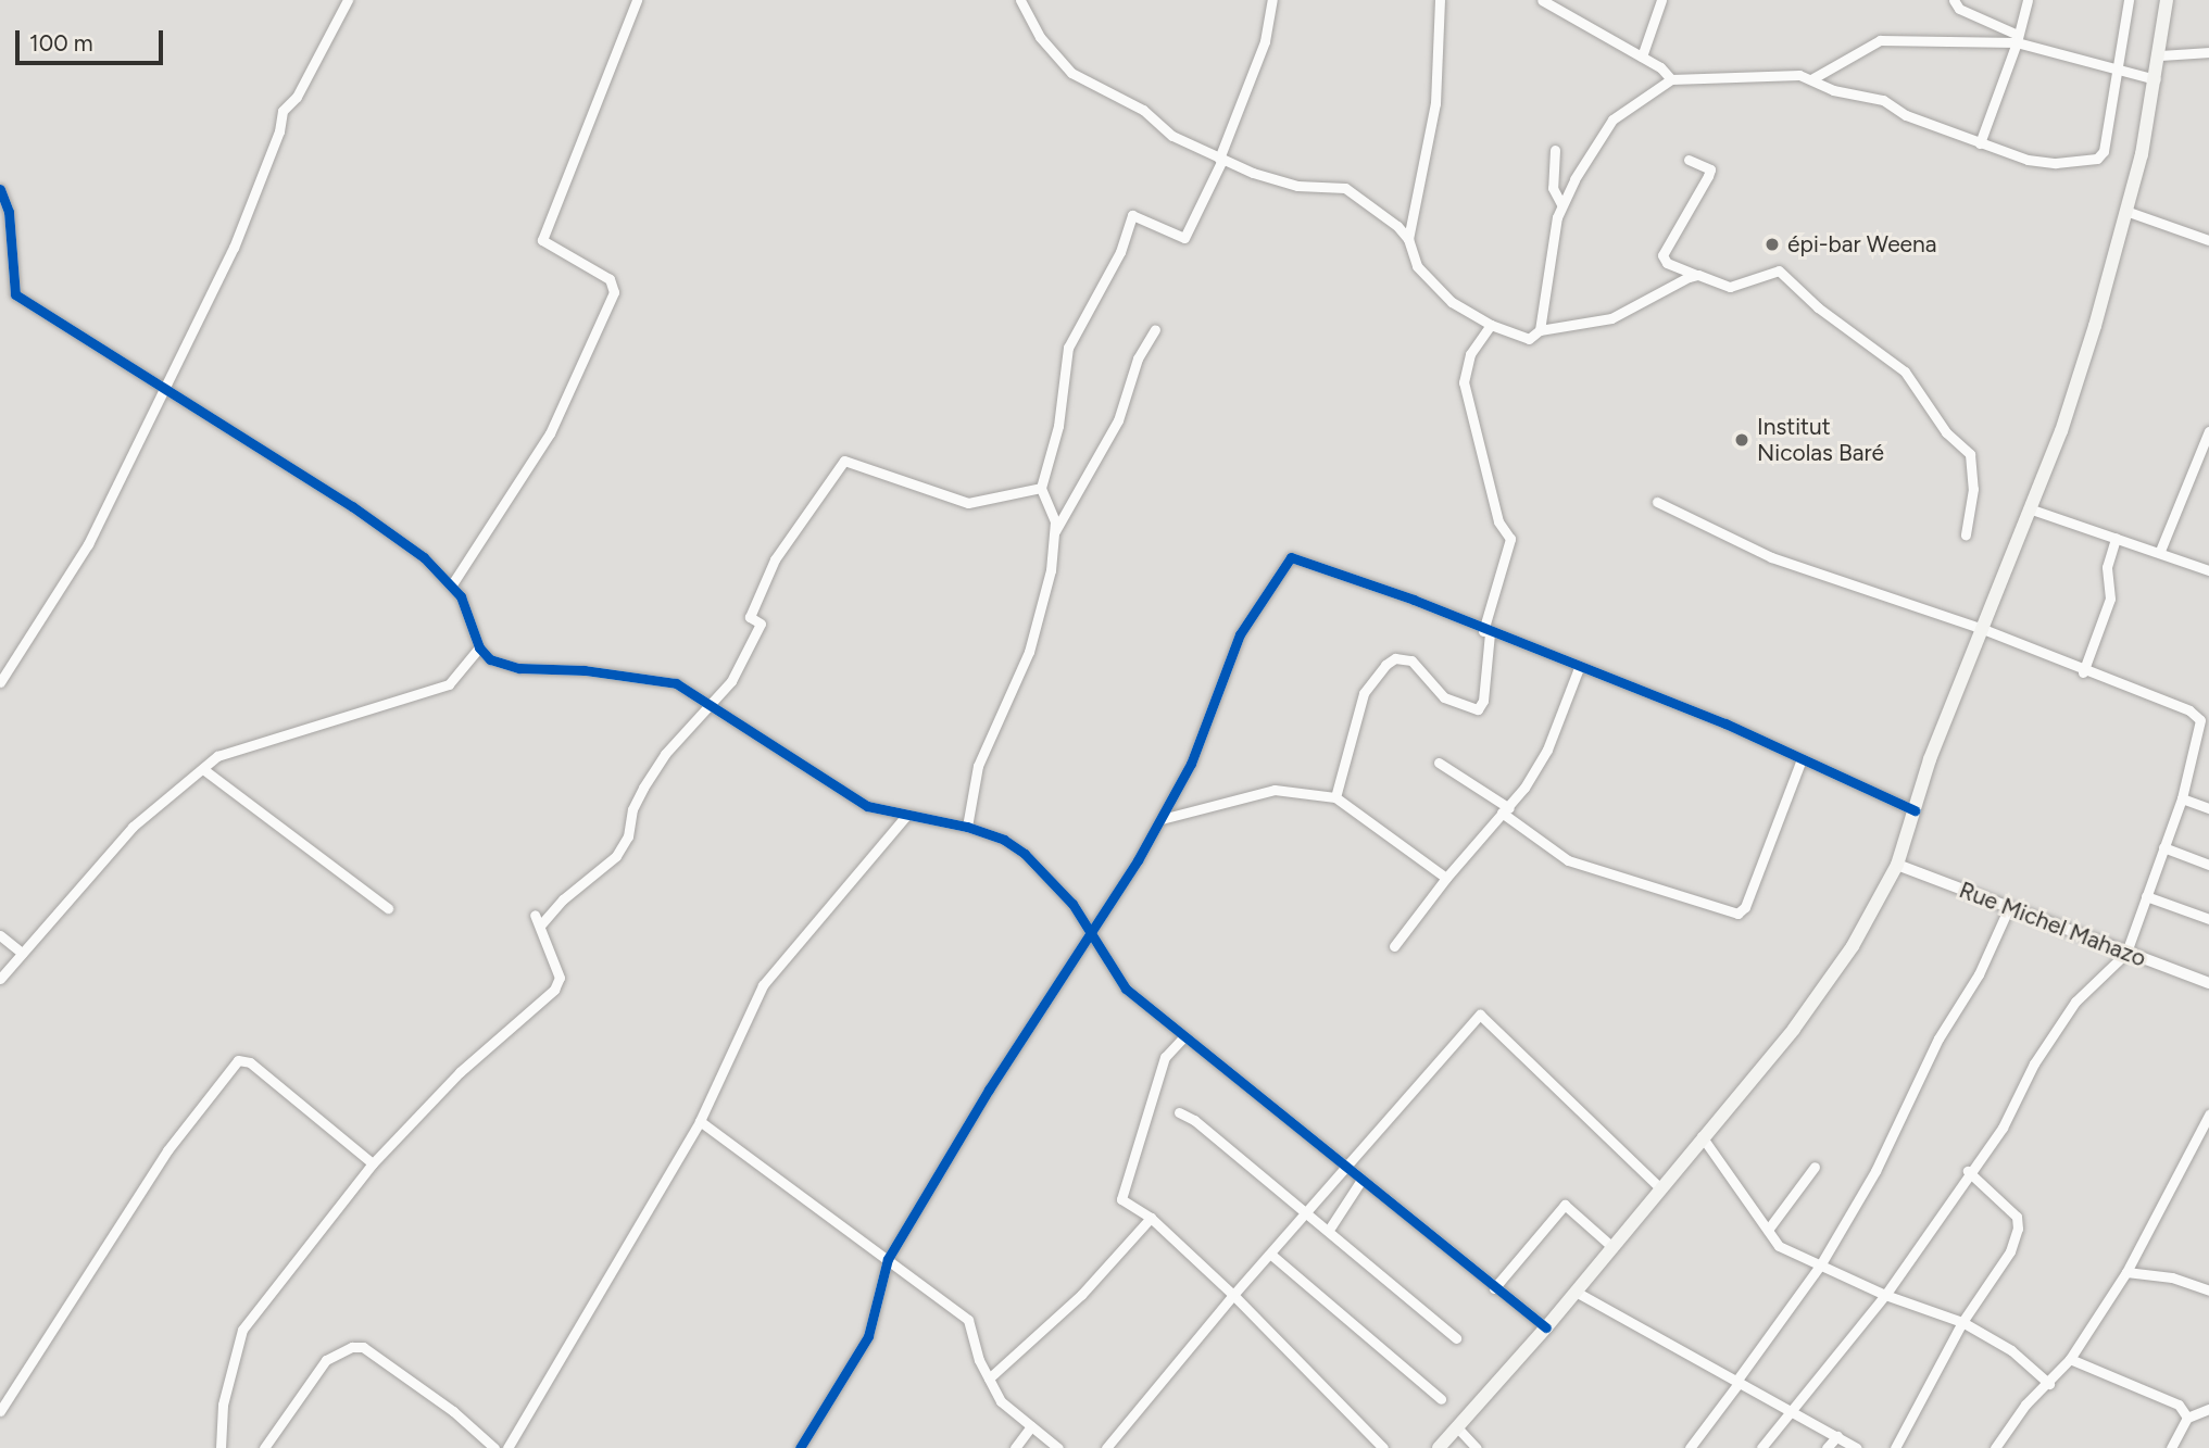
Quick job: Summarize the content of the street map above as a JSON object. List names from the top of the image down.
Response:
{
  "streets": {
    "street": ["Rue Michel Mahazo"]
  },
  "places": ["épi-bar Weena", "Institut Nicolas Baré"],
  "scale_bar": "100 m"
}
